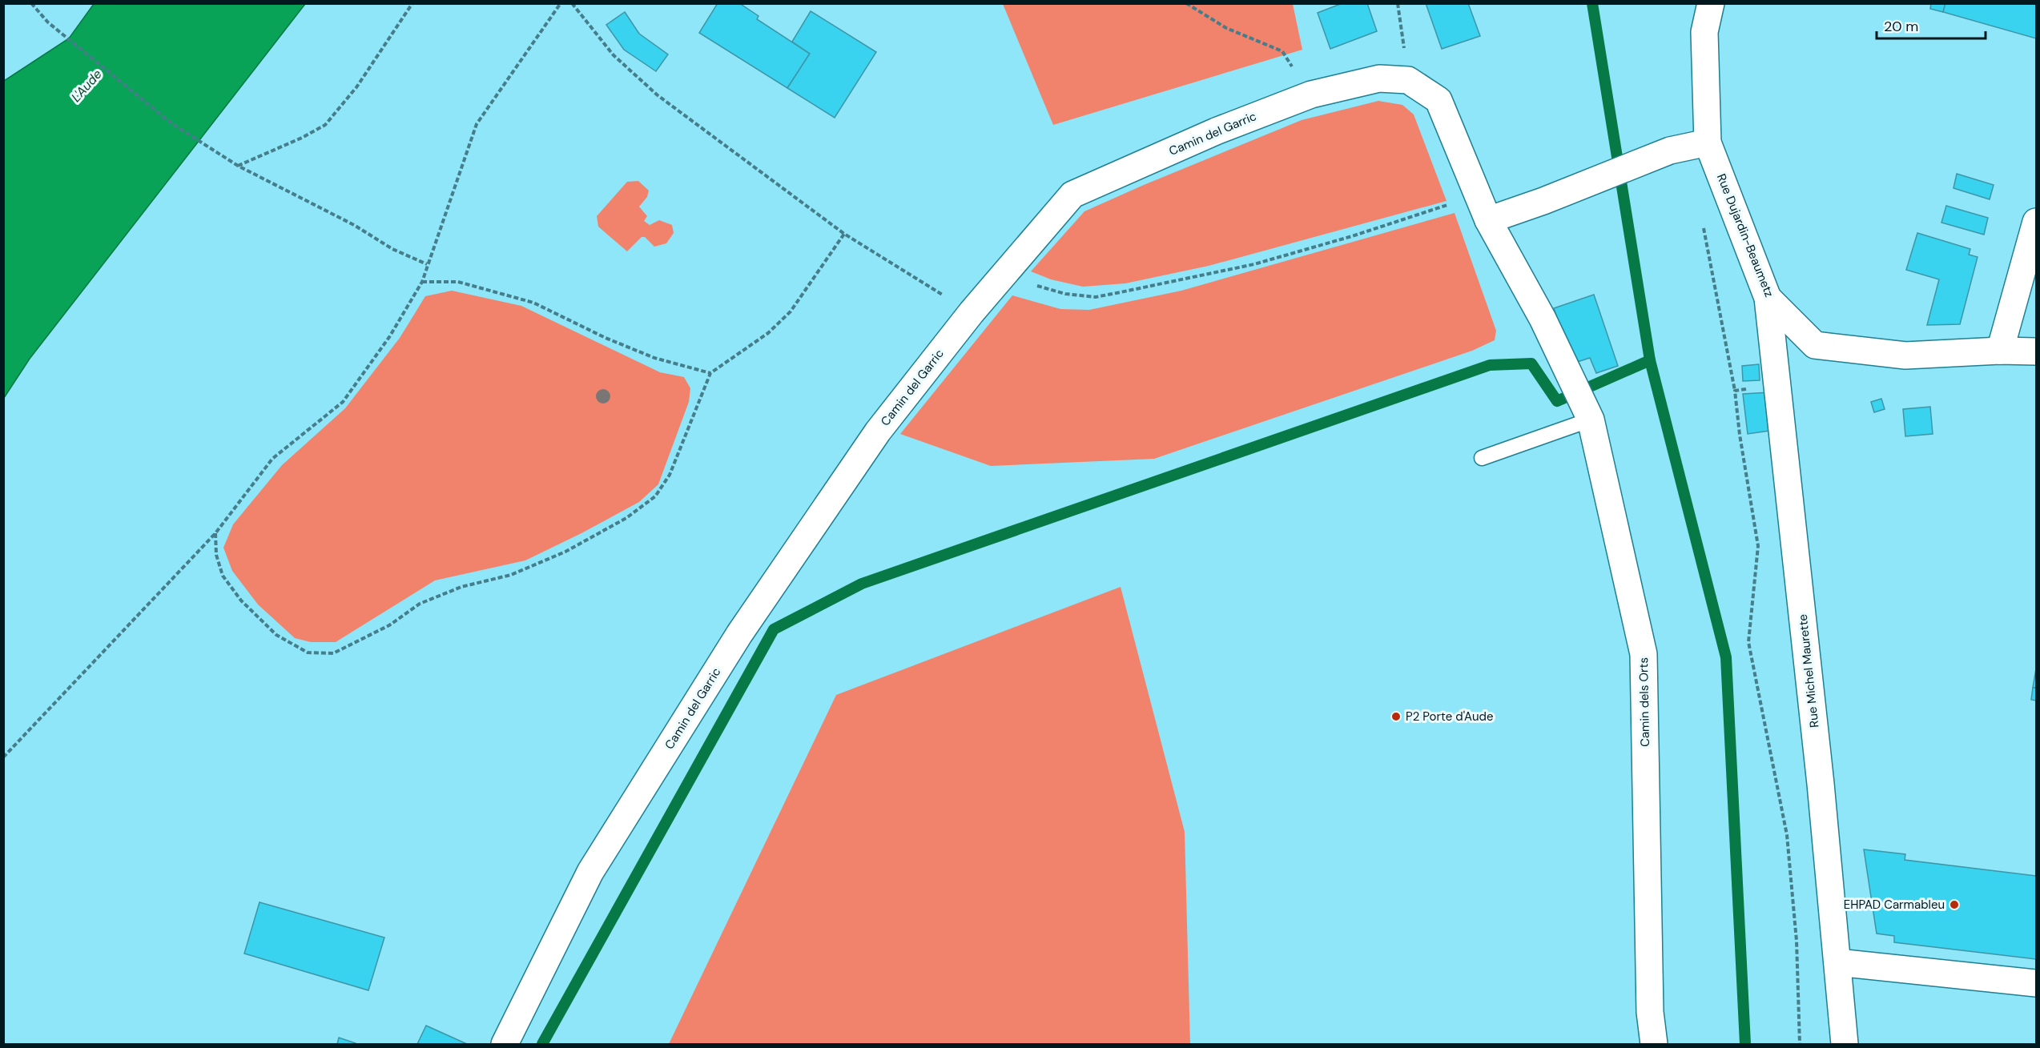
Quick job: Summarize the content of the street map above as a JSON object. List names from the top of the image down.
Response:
{
  "streets": {
    "street": [
      "Camin del Garric",
      "Rue Dujardin-Beaumetz",
      "Rue Michel Maurette",
      "Camin dels Orts"
    ]
  },
  "crossings": [
    ["Rue Dujardin-Beaumetz", "Rue Michel Maurette"]
  ],
  "water": ["L'Aude"],
  "places": ["P2 Porte d'Aude", "EHPAD Carmableu"],
  "scale_bar": "20 m"
}
